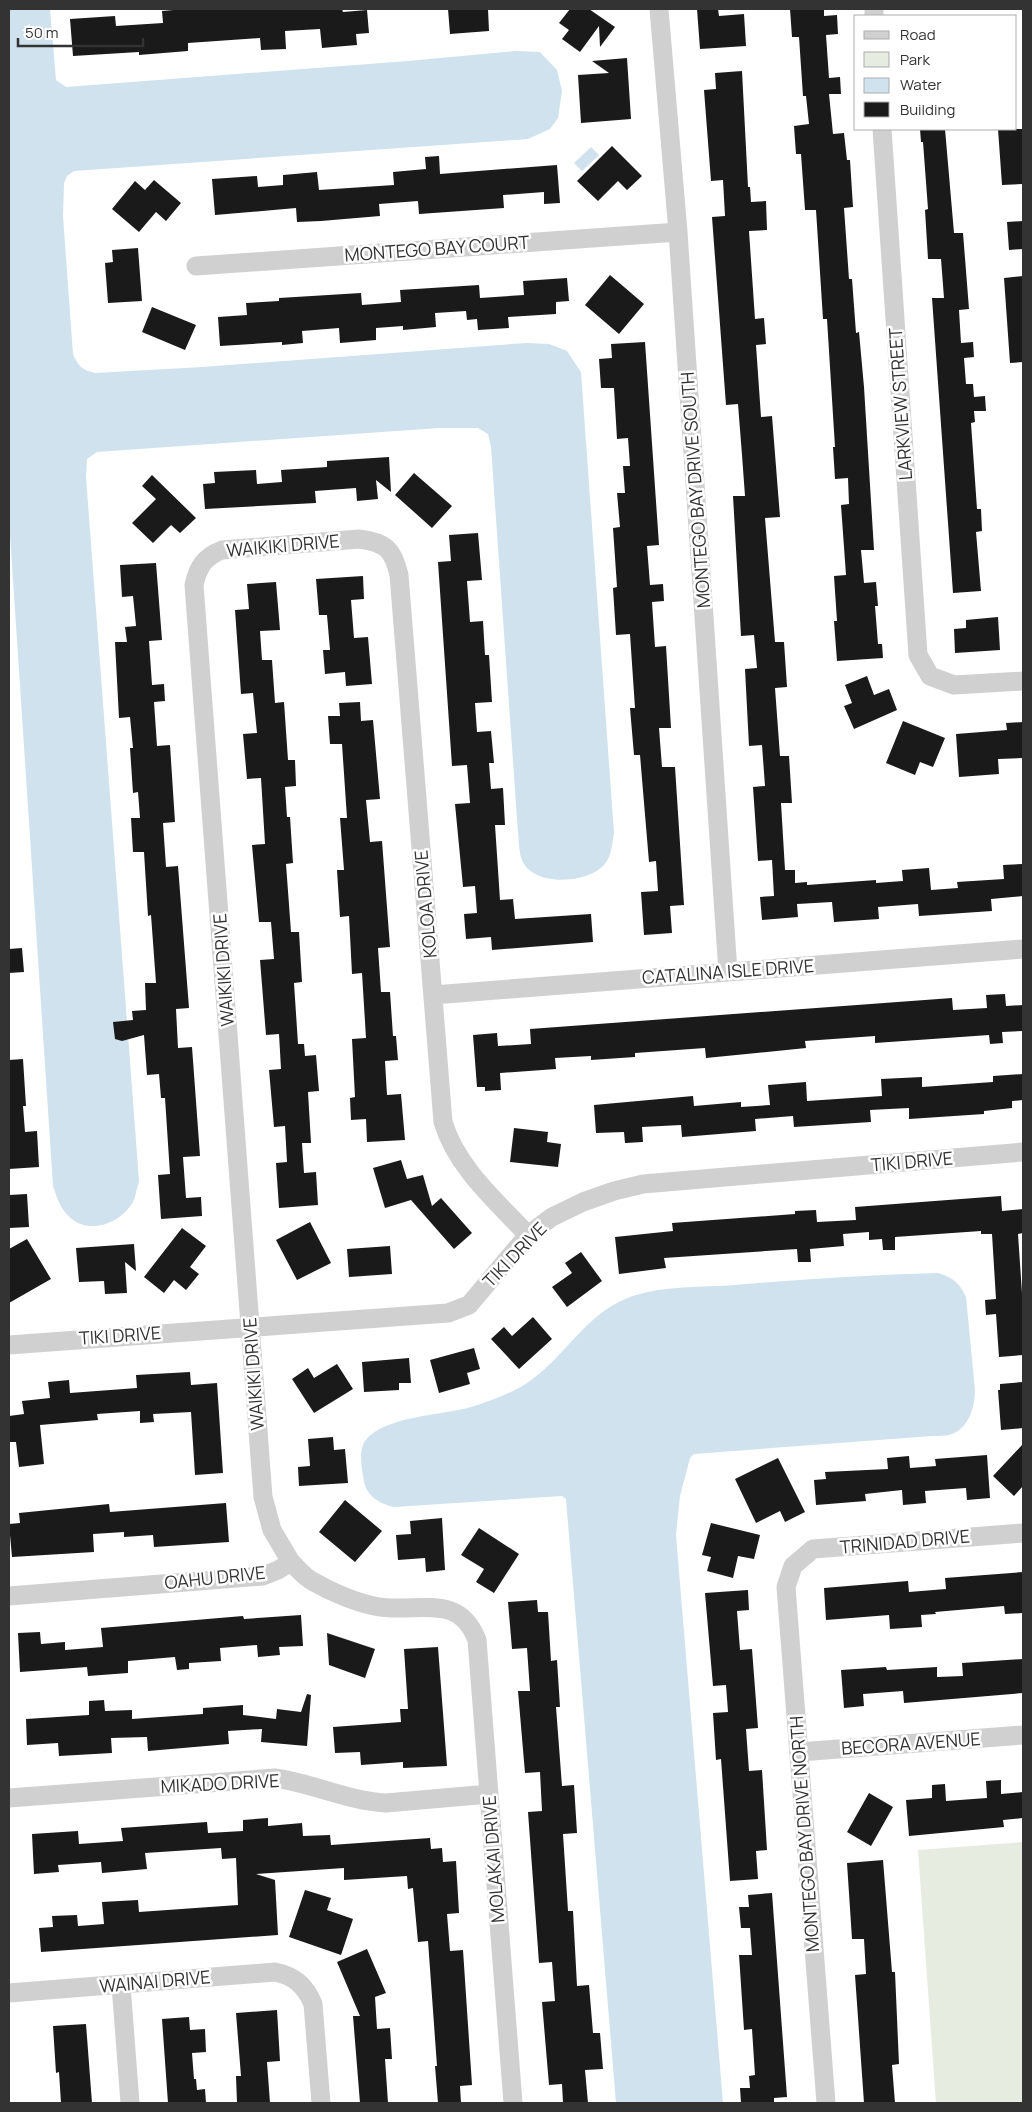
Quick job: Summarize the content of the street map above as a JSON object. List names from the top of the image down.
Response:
{
  "streets": {
    "street": [
      "MONTEGO BAY COURT",
      "LARKVIEW STREET",
      "MONTEGO BAY DRIVE SOUTH",
      "WAIKIKI DRIVE",
      "KOLOA DRIVE",
      "CATALINA ISLE DRIVE",
      "TIKI DRIVE",
      "TRINIDAD DRIVE",
      "OAHU DRIVE",
      "BECORA AVENUE",
      "MIKADO DRIVE",
      "MONTEGO BAY DRIVE NORTH",
      "MOLAKAI DRIVE",
      "WAINAI DRIVE"
    ]
  },
  "crossings": [
    ["MONTEGO BAY COURT", "MONTEGO BAY DRIVE SOUTH"],
    ["MONTEGO BAY DRIVE SOUTH", "CATALINA ISLE DRIVE"],
    ["WAIKIKI DRIVE", "KOLOA DRIVE"],
    ["WAIKIKI DRIVE", "TIKI DRIVE"],
    ["WAIKIKI DRIVE", "OAHU DRIVE"],
    ["WAIKIKI DRIVE", "MOLAKAI DRIVE"],
    ["KOLOA DRIVE", "CATALINA ISLE DRIVE"],
    ["KOLOA DRIVE", "TIKI DRIVE"],
    ["TRINIDAD DRIVE", "MONTEGO BAY DRIVE NORTH"],
    ["OAHU DRIVE", "MOLAKAI DRIVE"],
    ["BECORA AVENUE", "MONTEGO BAY DRIVE NORTH"],
    ["MIKADO DRIVE", "MOLAKAI DRIVE"]
  ],
  "legend": [
    "Road",
    "Park",
    "Water",
    "Building"
  ],
  "scale_bar": "50 m"
}
